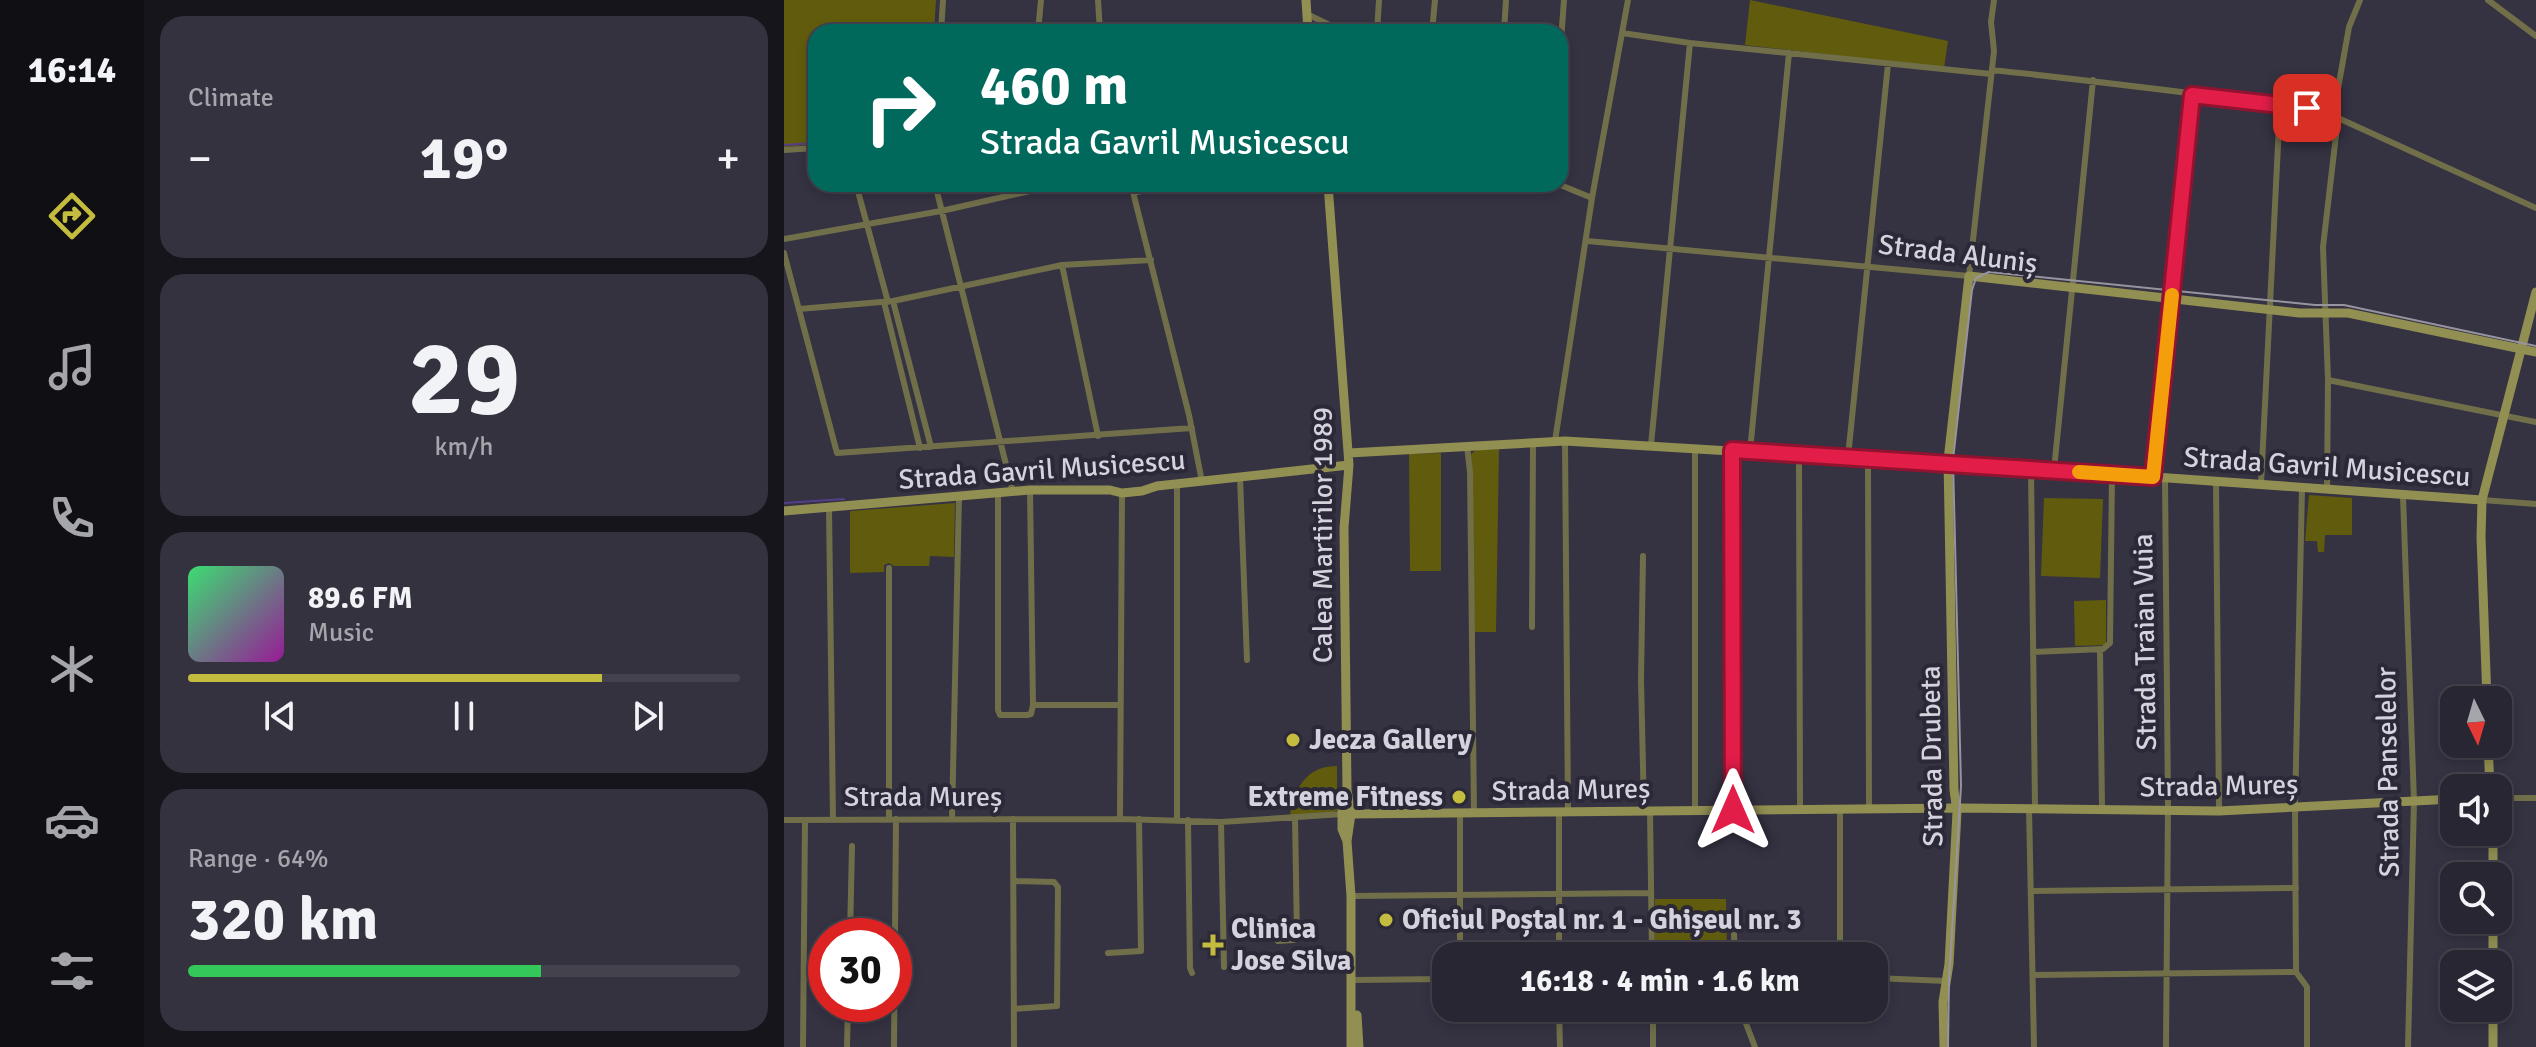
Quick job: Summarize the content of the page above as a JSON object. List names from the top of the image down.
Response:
{
  "streets": {
    "street": [
      "Strada Aluniș",
      "Strada Gavril Musicescu",
      "Calea Martirilor 1989",
      "Strada Traian Vuia",
      "Strada Drubeta",
      "Strada Panselelor",
      "Strada Mureș"
    ]
  },
  "crossings": [
    ["Strada Aluniș", "Strada Drubeta"],
    ["Strada Gavril Musicescu", "Calea Martirilor 1989"],
    ["Strada Gavril Musicescu", "Strada Traian Vuia"],
    ["Strada Gavril Musicescu", "Strada Drubeta"],
    ["Strada Gavril Musicescu", "Strada Panselelor"],
    ["Calea Martirilor 1989", "Strada Mureș"],
    ["Strada Traian Vuia", "Strada Mureș"],
    ["Strada Drubeta", "Strada Mureș"],
    ["Strada Panselelor", "Strada Mureș"]
  ],
  "places": {
    "other": ["Jecza Gallery", "Extreme Fitness", "Oficiul Poștal nr. 1 - Ghișeul nr. 3"],
    "health": ["Clinica Jose Silva"]
  },
  "north": "bottom",
  "page": {
    "tabs": "16:14",
    "tile": [
      "Climate",
      ["29", "km/h"],
      ["Range · 64%", "320 km"]
    ],
    "turn": ["460 m", "Strada Gavril Musicescu"],
    "heat": ["−", "19°", "+"],
    "song": ["89.6 FM", "Music"],
    "limit": "30",
    "trip": "16:18 · 4 min · 1.6 km"
  }
}
